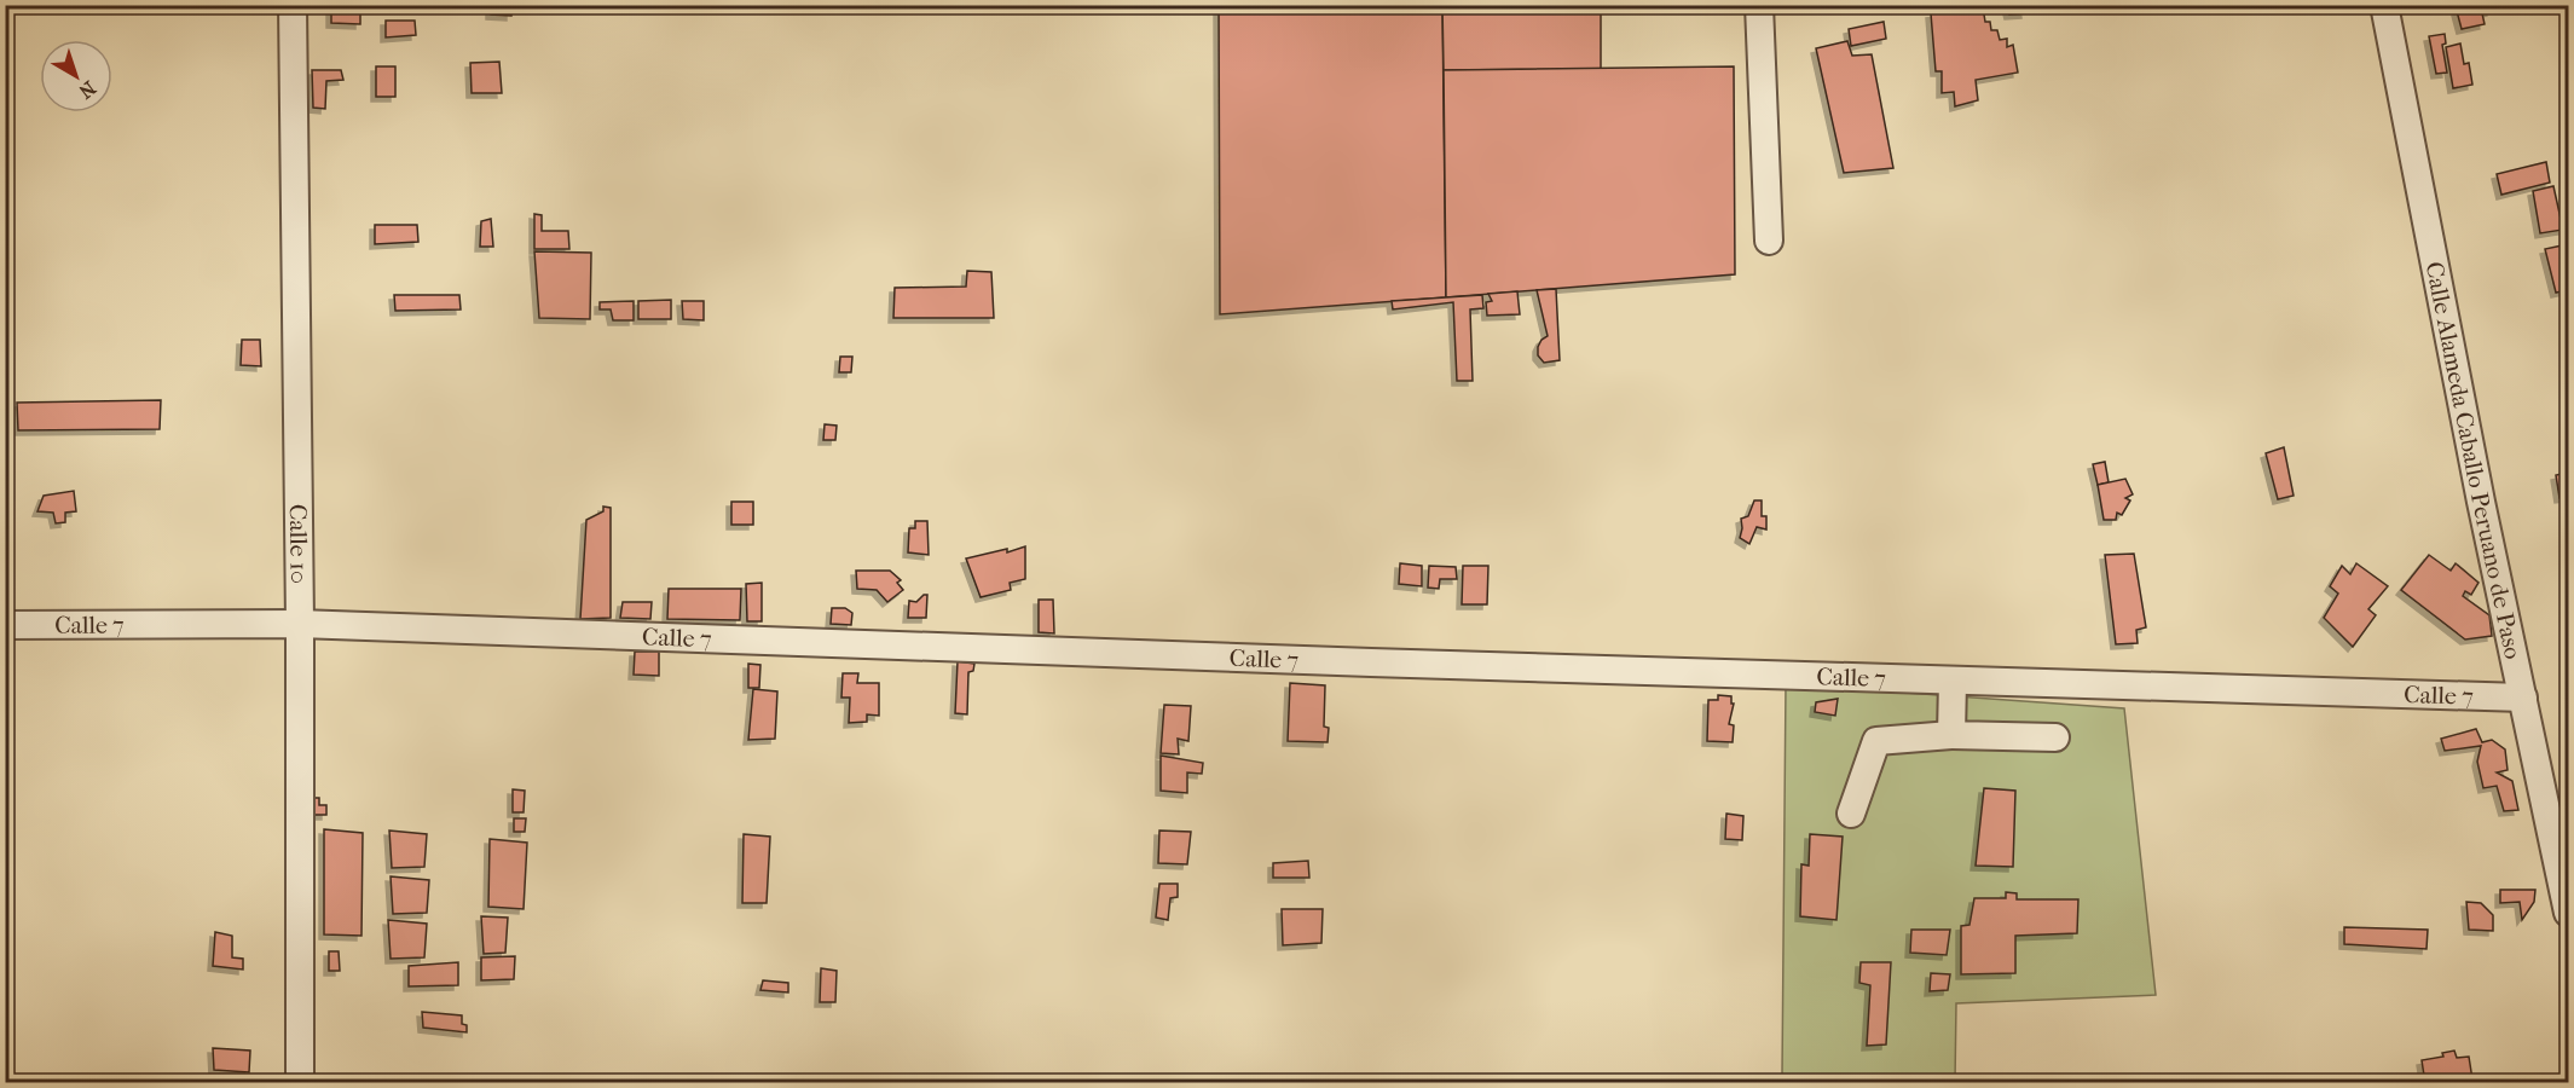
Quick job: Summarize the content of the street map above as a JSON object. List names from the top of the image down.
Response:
{
  "streets": {
    "street": ["Calle Alameda Caballo Peruano de Paso", "Calle 10", "Calle 7"]
  },
  "crossings": [
    ["Calle Alameda Caballo Peruano de Paso", "Calle 7"],
    ["Calle 10", "Calle 7"]
  ],
  "north": "bottom right"
}
